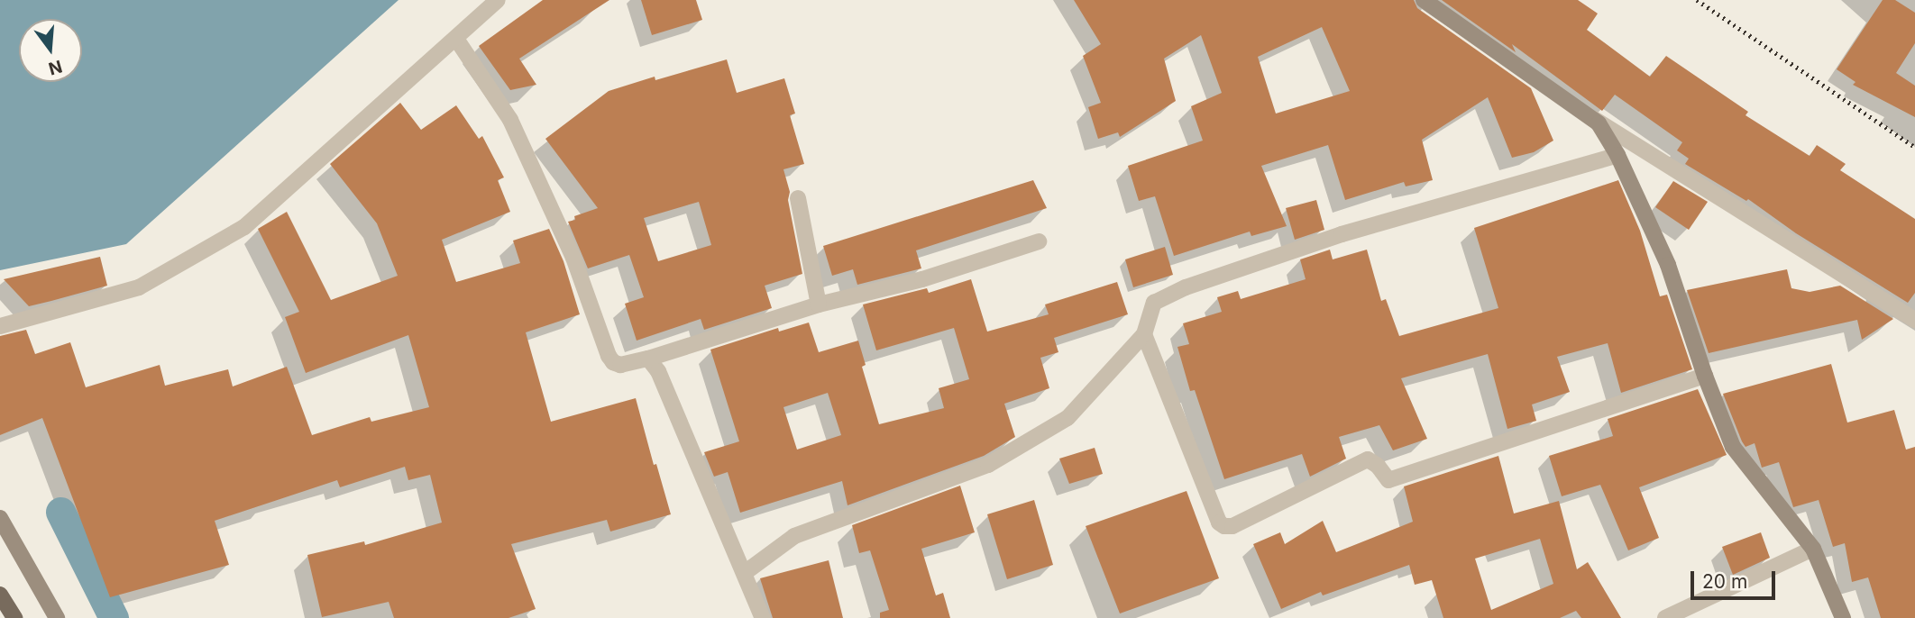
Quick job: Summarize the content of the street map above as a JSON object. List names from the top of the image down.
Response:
{
  "scale_bar": "20 m",
  "north": "bottom"
}
